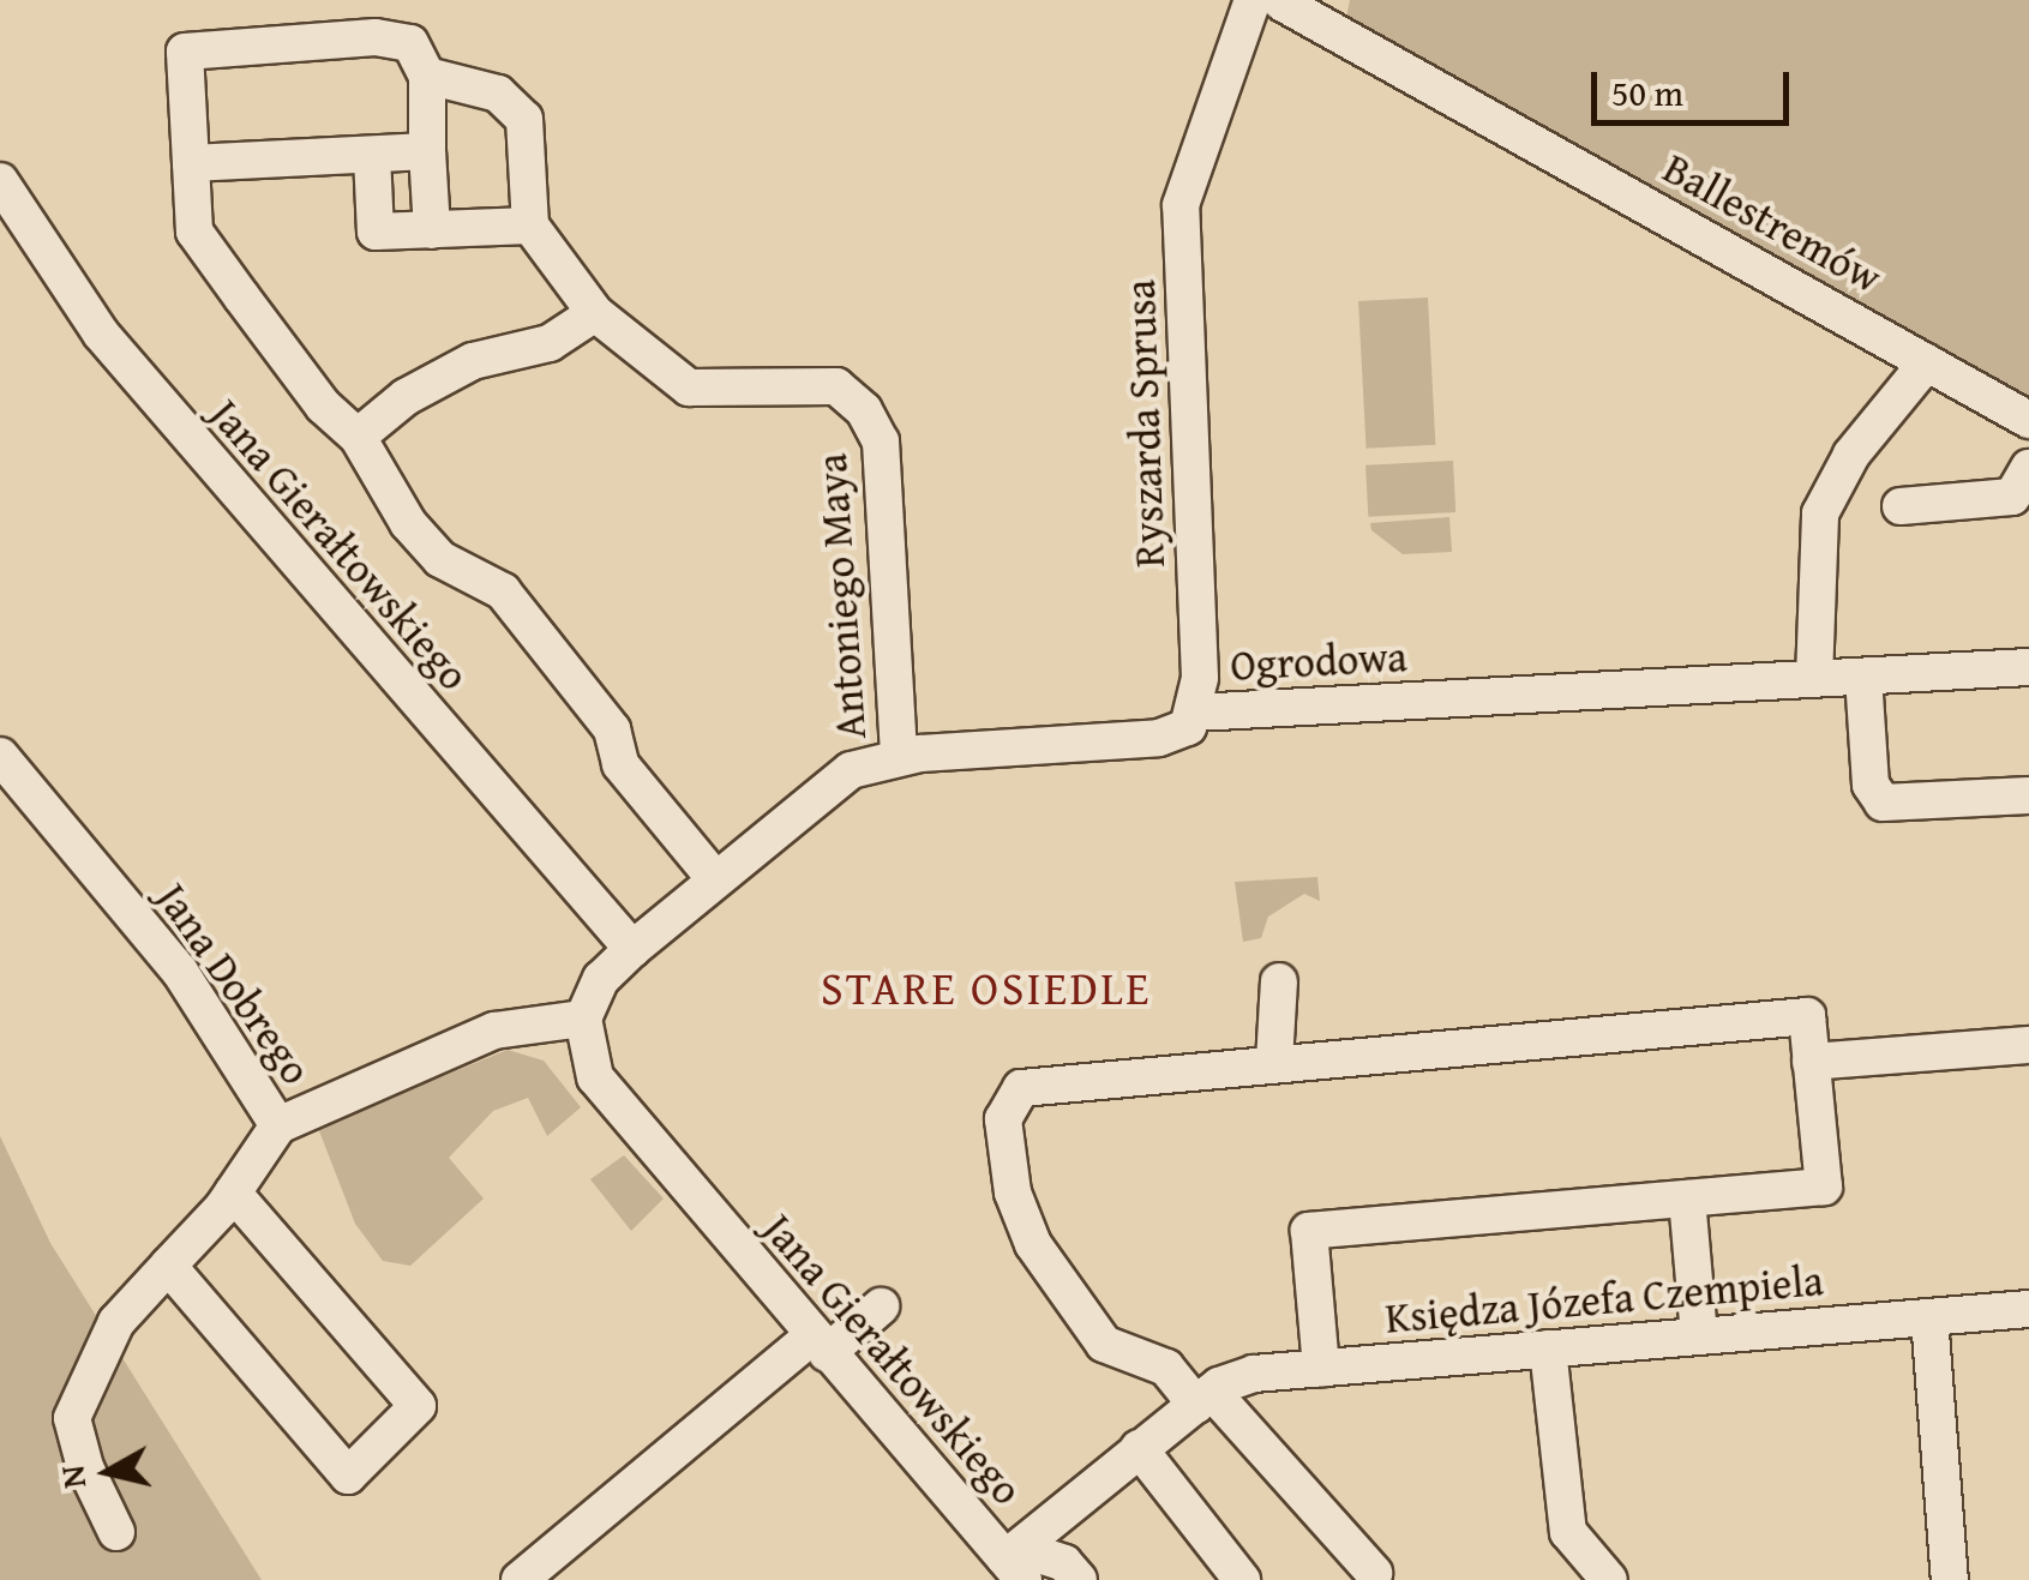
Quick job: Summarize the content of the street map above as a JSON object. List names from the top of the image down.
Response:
{
  "streets": {
    "street": [
      "Ballestremów",
      "Ryszarda Sprusa",
      "Jana Gierałtowskiego",
      "Antoniego Maya",
      "Ogrodowa",
      "Jana Dobrego",
      "Księdza Józefa Czempiela"
    ]
  },
  "crossings": [
    ["Ballestremów", "Ryszarda Sprusa"],
    ["Ryszarda Sprusa", "Ogrodowa"],
    ["Jana Gierałtowskiego", "Ogrodowa"],
    ["Jana Gierałtowskiego", "Jana Dobrego"],
    ["Jana Gierałtowskiego", "Księdza Józefa Czempiela"],
    ["Antoniego Maya", "Ogrodowa"],
    ["Ogrodowa", "Jana Dobrego"]
  ],
  "districts": ["STARE OSIEDLE"],
  "scale_bar": "50 m",
  "north": "left"
}
